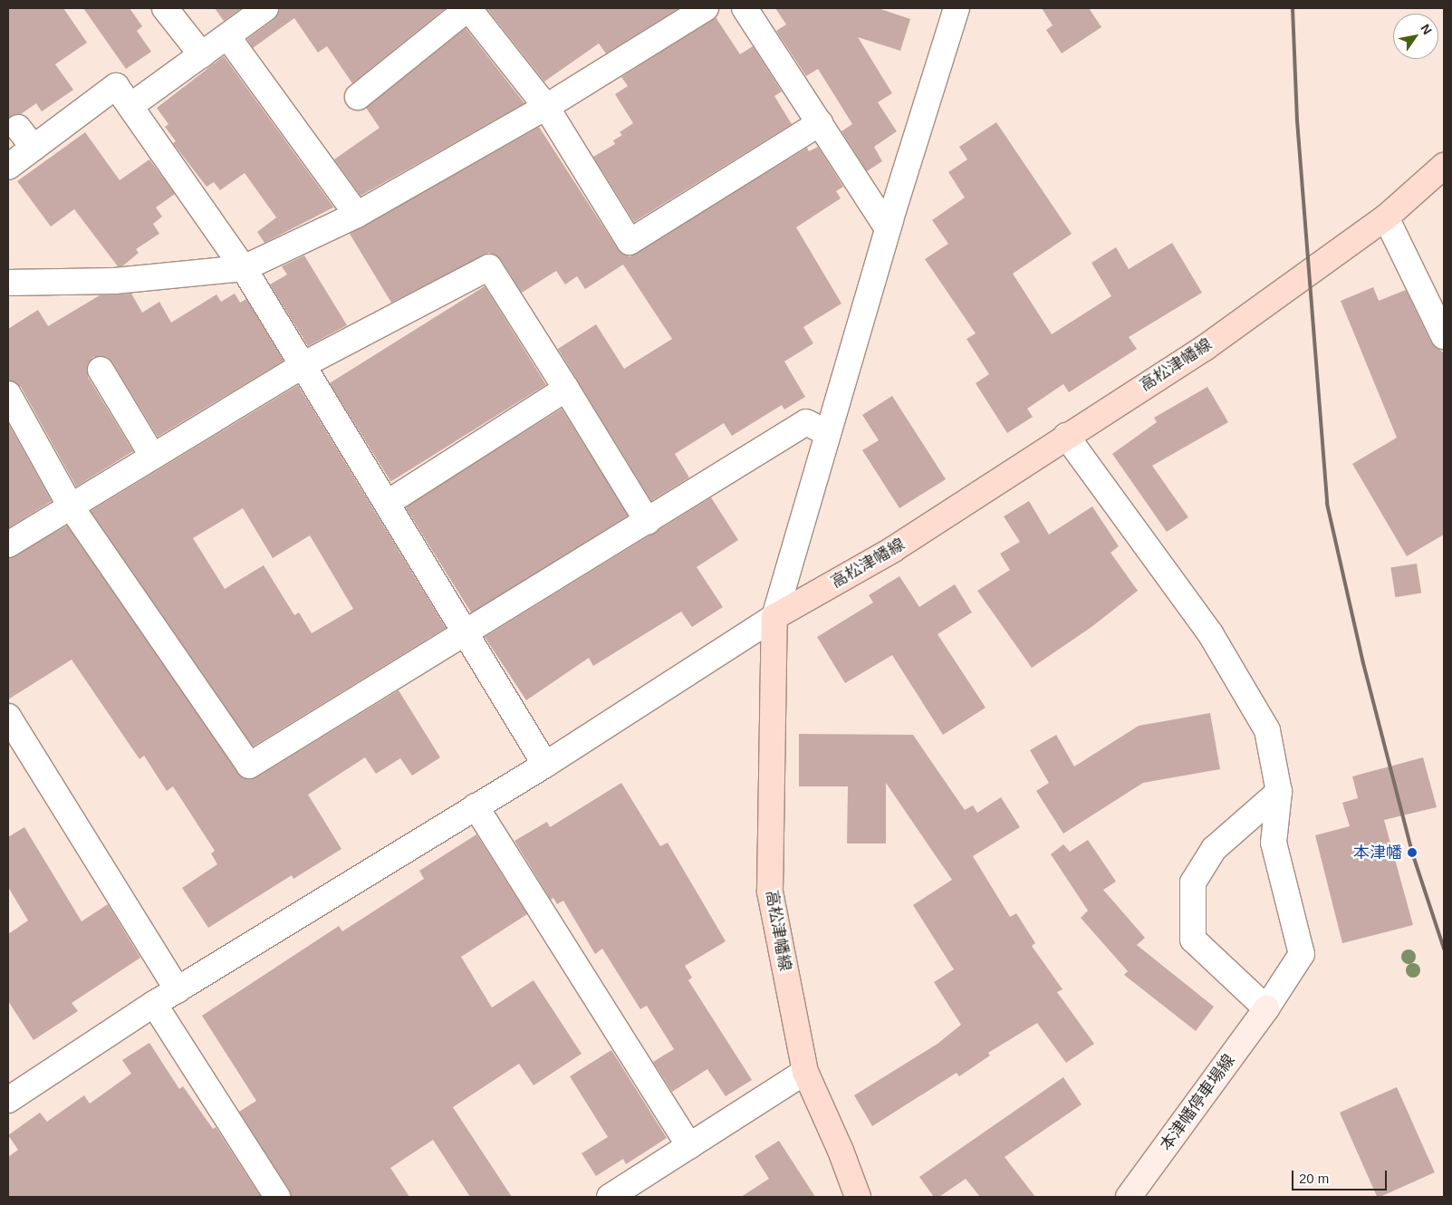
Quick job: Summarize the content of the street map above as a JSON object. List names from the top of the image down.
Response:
{
  "streets": {
    "main road": ["高松津幡線", "本津幡停車場線"]
  },
  "places": ["本津幡"],
  "scale_bar": "20 m",
  "north": "top right"
}
